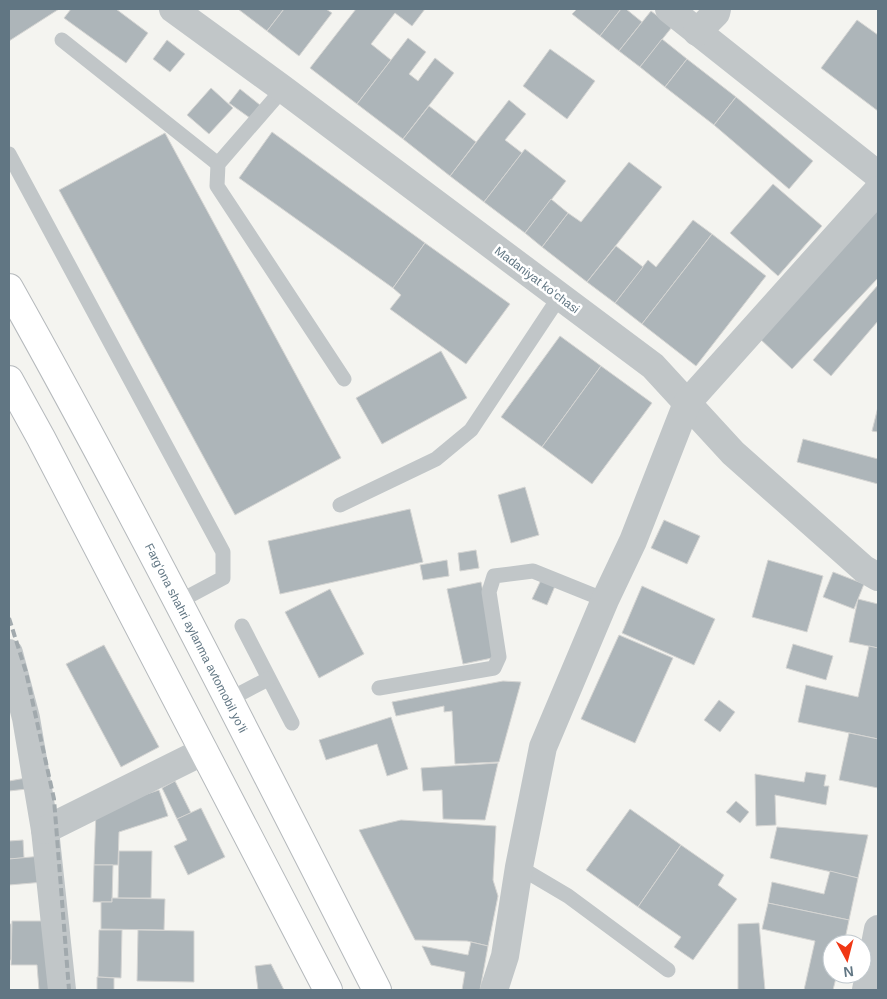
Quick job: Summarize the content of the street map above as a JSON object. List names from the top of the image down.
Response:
{
  "streets": {
    "highway": ["Fargʻona shahri aylanma avtomobil yoʻli"],
    "street": ["Madaniyat koʻchasi"]
  },
  "north": "bottom"
}
